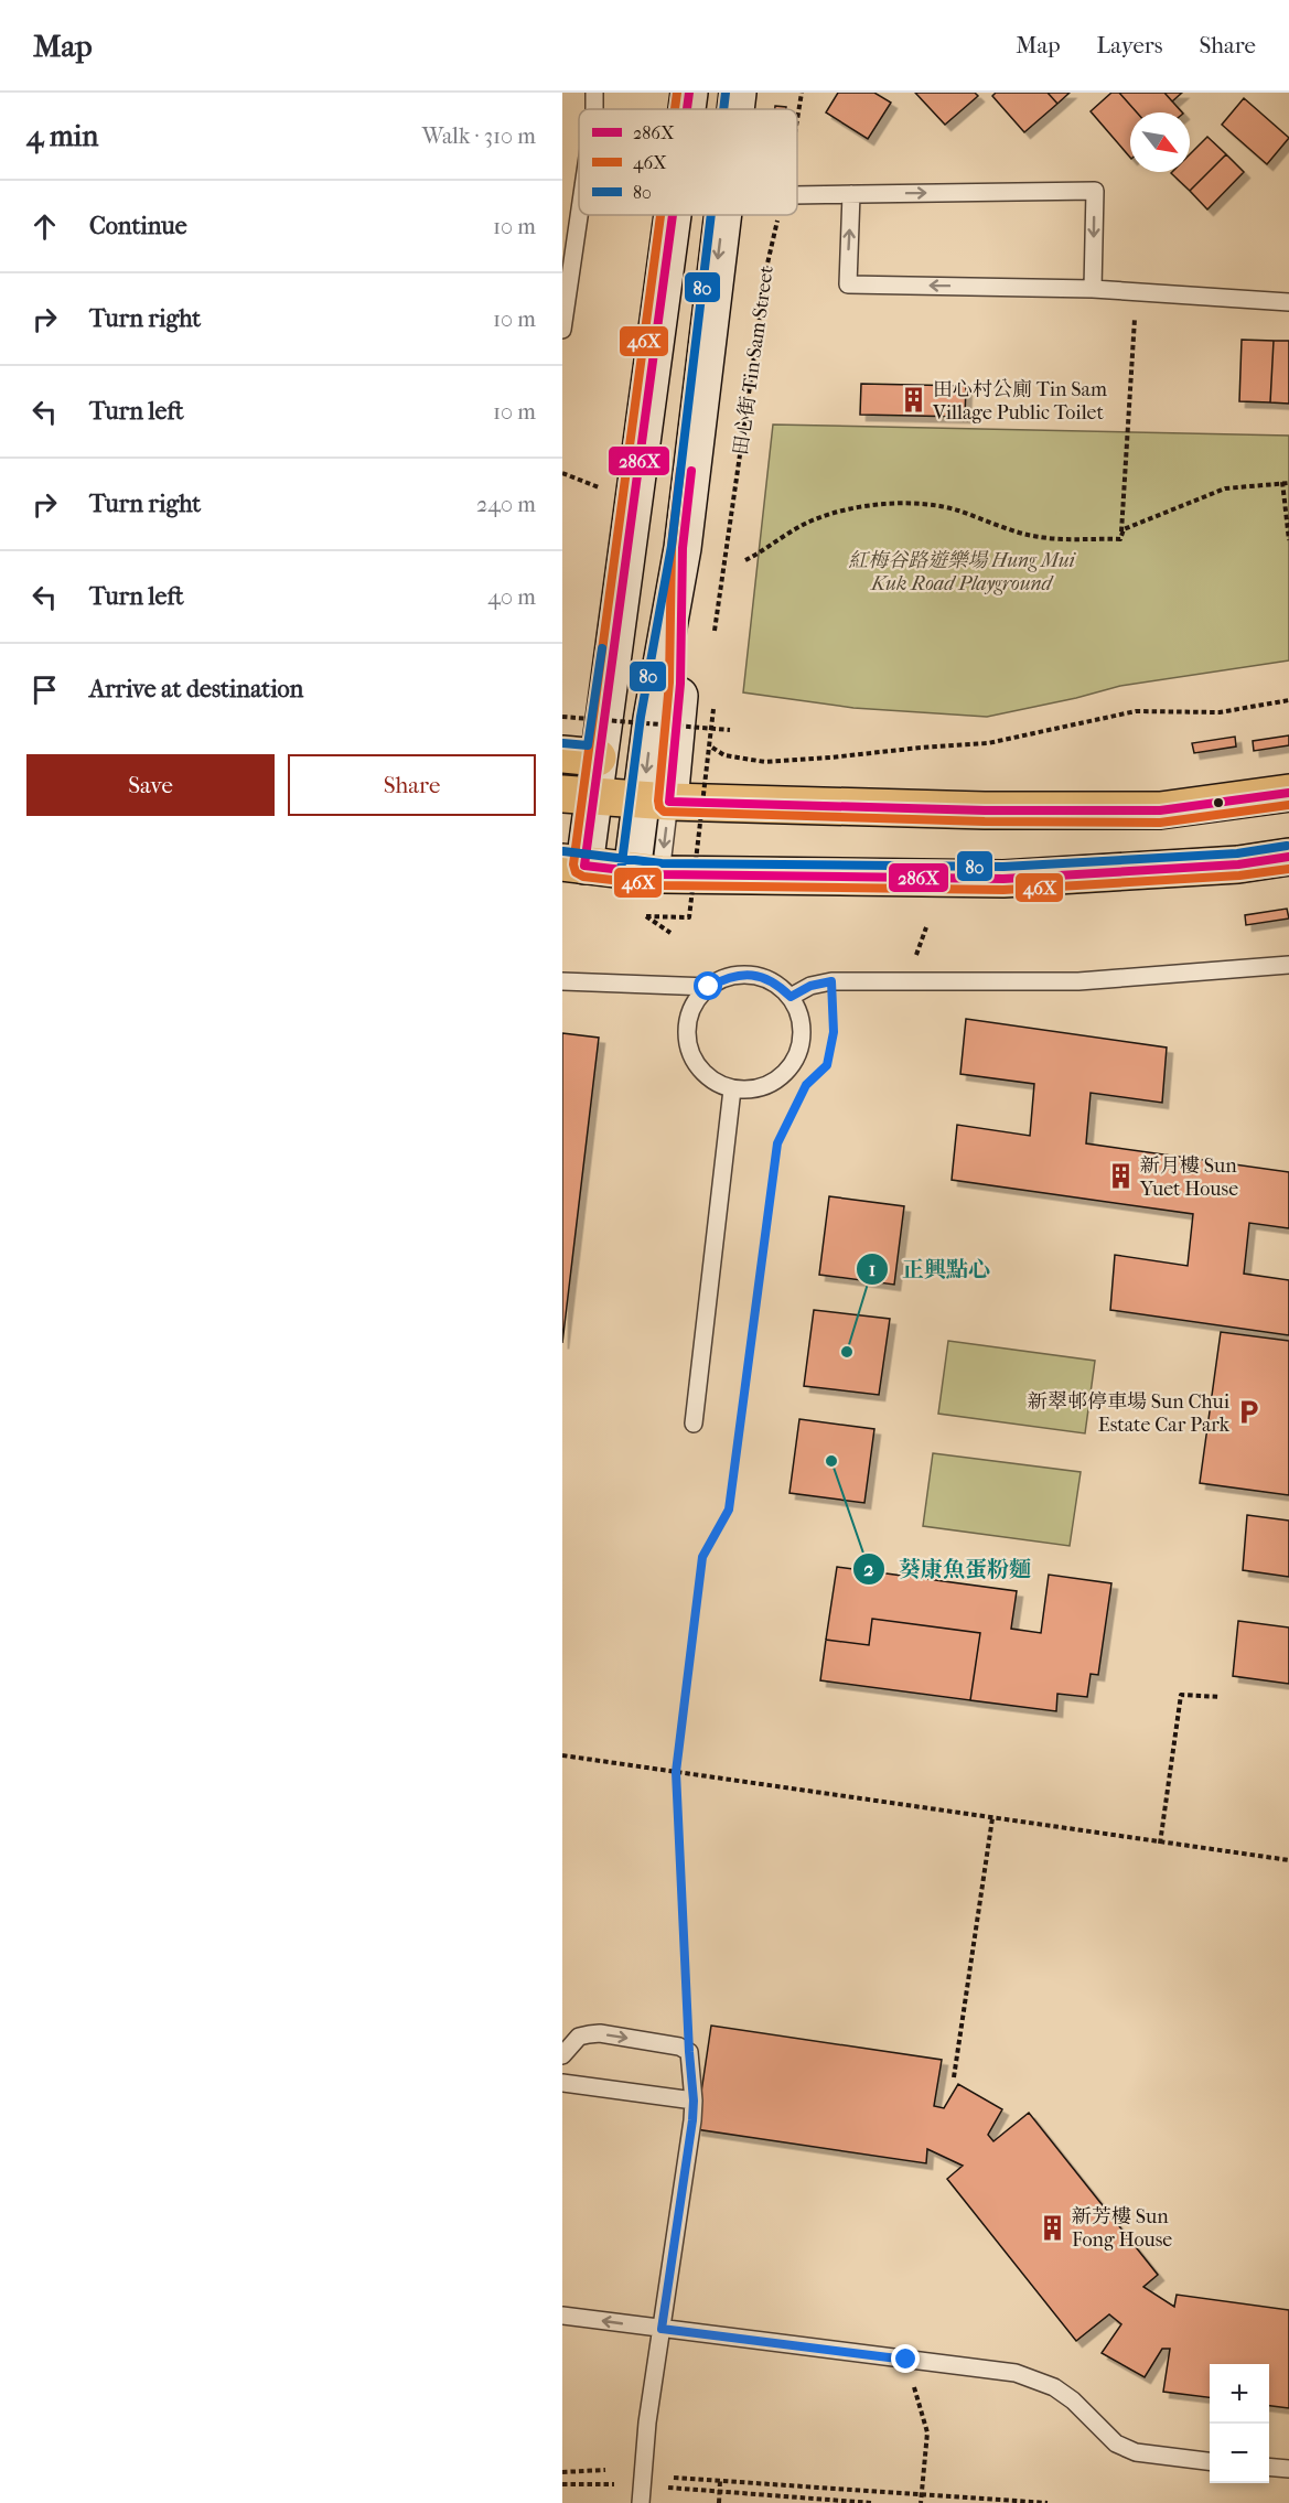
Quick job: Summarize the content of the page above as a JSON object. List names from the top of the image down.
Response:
{
  "streets": {
    "path": ["田心街 Tin Sam Street"]
  },
  "parks": ["紅梅谷路遊樂場 Hung Mui Kuk Road Playground"],
  "places": {
    "building": ["田心村公廁 Tin Sam Village Public Toilet", "新月樓 Sun Yuet House", "新芳樓 Sun Fong House"],
    "other": ["正興點心", "葵康魚蛋粉麵"],
    "parking": ["新翠邨停車場 Sun Chui Estate Car Park"]
  },
  "lines": ["transit line 286X", "transit line 46X", "transit line 80"],
  "legend": ["286X", "46X", "80"],
  "north": "bottom right",
  "page": {
    "header": "Map",
    "nav": ["Map", "Layers", "Share"],
    "heading": ["4 min", "Walk · 310 m"],
    "list": [
      ["Continue", "10 m"],
      ["Turn right", "10 m"],
      ["Turn left", "10 m"],
      ["Turn right", "240 m"],
      ["Turn left", "40 m"],
      "Arrive at destination"
    ],
    "buttons": ["Save", "Share"],
    "map_buttons": ["+", "−"]
  }
}
